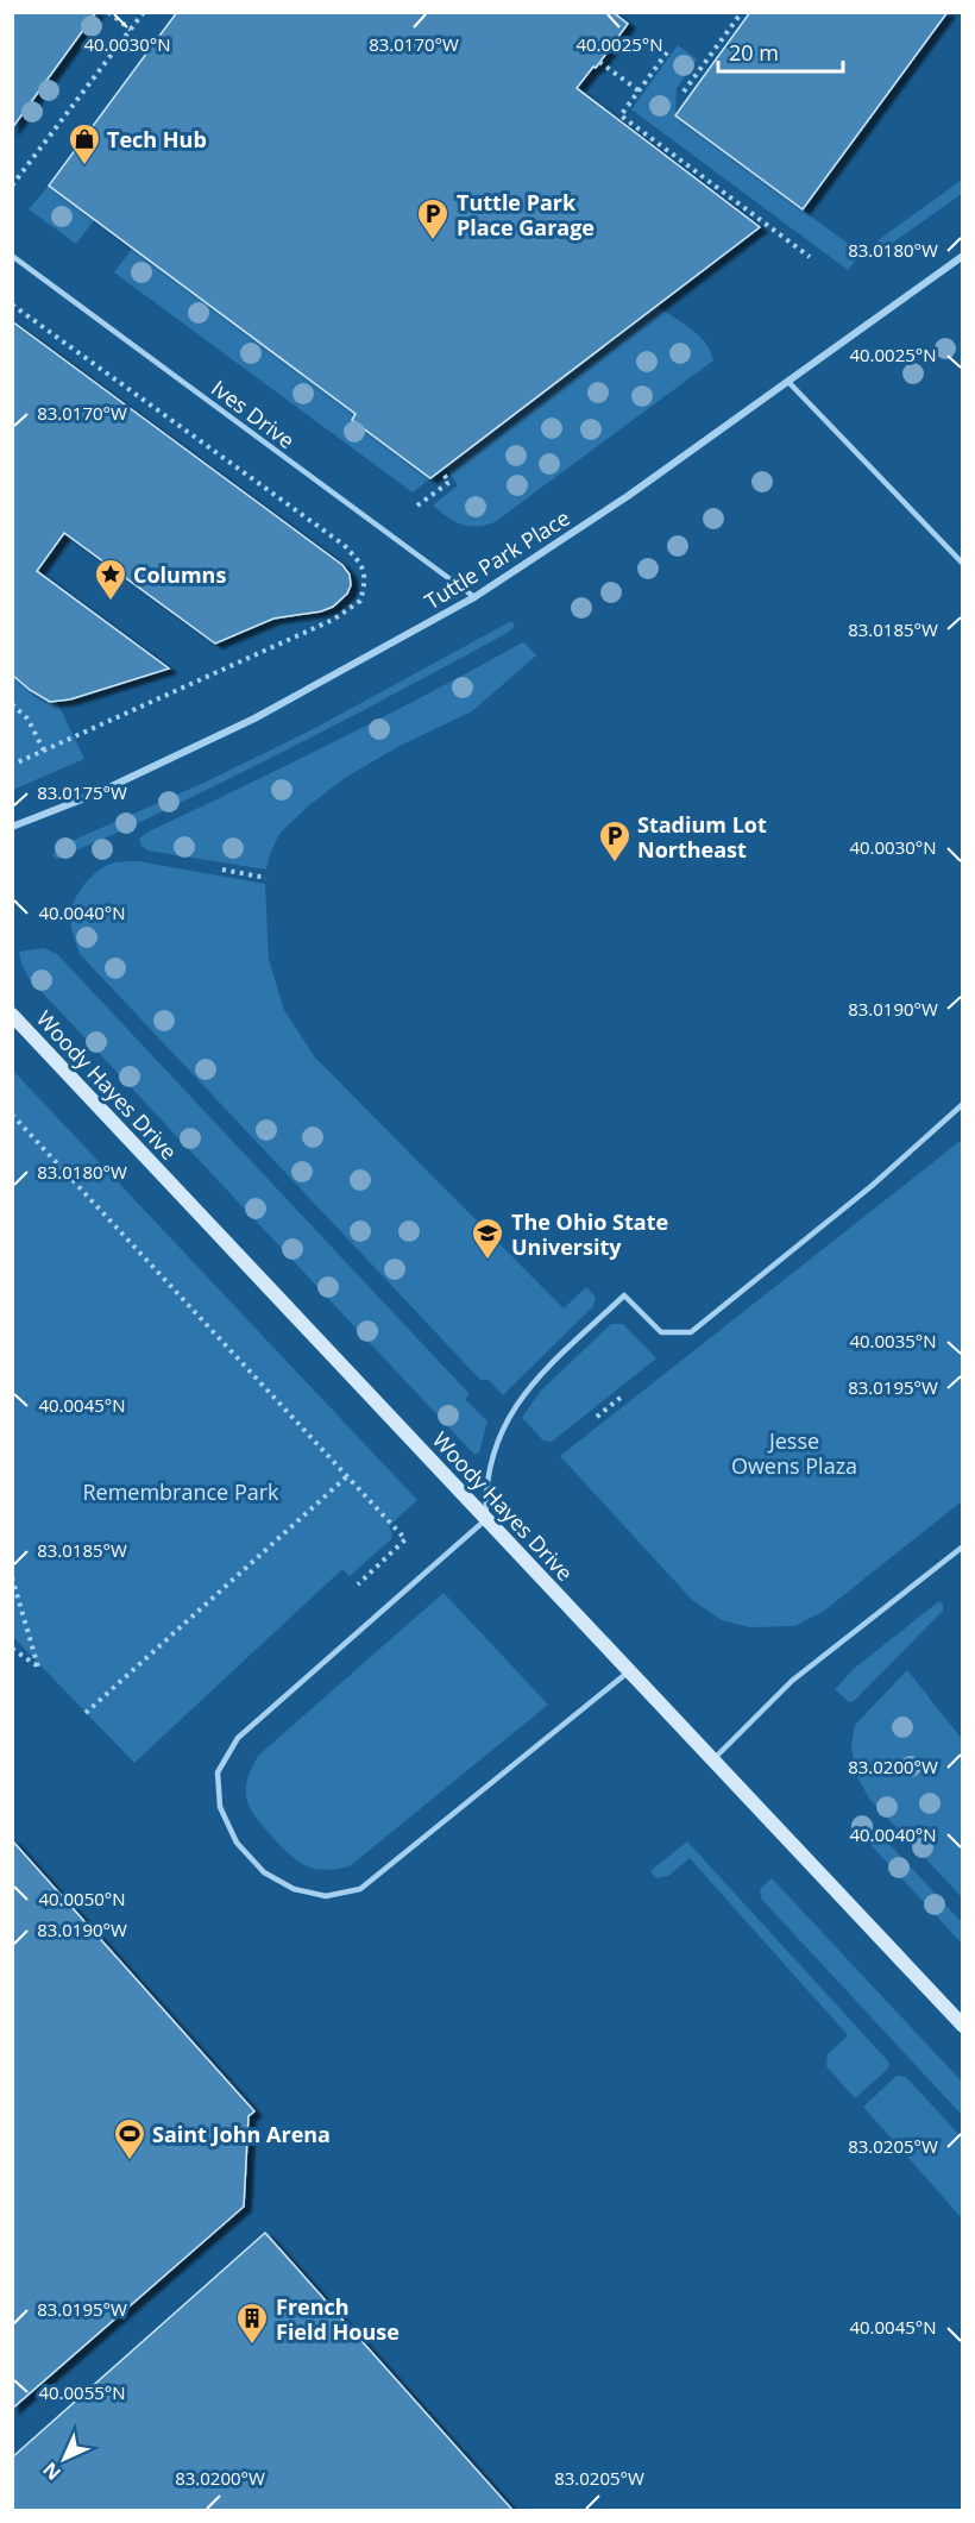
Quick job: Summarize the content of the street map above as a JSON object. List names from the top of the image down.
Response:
{
  "streets": {
    "street": ["Tuttle Park Place", "Woody Hayes Drive"],
    "lane": ["Ives Drive"]
  },
  "crossings": [
    ["Ives Drive", "Tuttle Park Place"]
  ],
  "parks": ["Jesse Owens Plaza", "Remembrance Park"],
  "places": {
    "shop": ["Tech Hub"],
    "parking": ["Tuttle Park Place Garage", "Stadium Lot Northeast"],
    "place": ["Columns"],
    "school or university": ["The Ohio State University"],
    "sports": ["Saint John Arena"],
    "building": ["French Field House"]
  },
  "scale_bar": "20 m",
  "north": "bottom left",
  "coordinates": [
    "40.0030°N",
    "83.0170°W",
    "40.0025°N",
    "83.0180°W",
    "83.0185°W",
    "83.0175°W",
    "40.0040°N",
    "83.0190°W",
    "40.0035°N",
    "83.0195°W",
    "40.0045°N",
    "83.0200°W",
    "40.0050°N",
    "83.0205°W",
    "40.0055°N"
  ]
}
